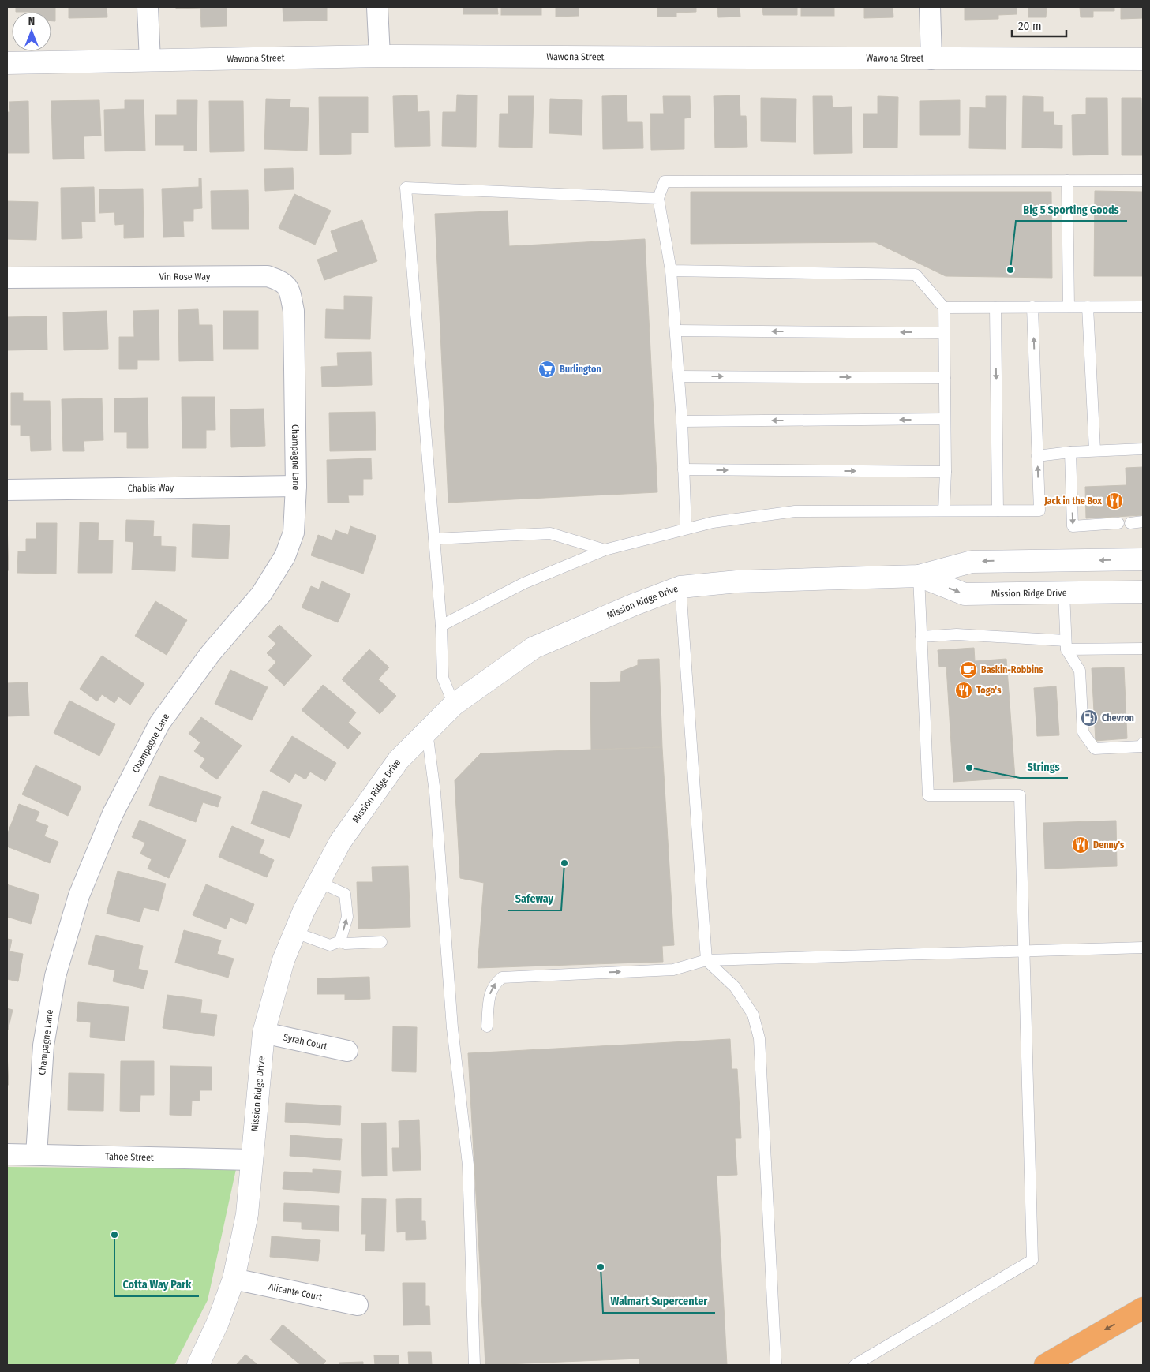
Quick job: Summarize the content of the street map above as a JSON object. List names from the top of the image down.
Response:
{
  "streets": {
    "street": [
      "Wawona Street",
      "Vin Rose Way",
      "Champagne Lane",
      "Chablis Way",
      "Mission Ridge Drive",
      "Syrah Court",
      "Tahoe Street",
      "Alicante Court"
    ]
  },
  "crossings": [
    ["Vin Rose Way", "Champagne Lane"],
    ["Champagne Lane", "Chablis Way"],
    ["Champagne Lane", "Tahoe Street"],
    ["Mission Ridge Drive", "Syrah Court"],
    ["Mission Ridge Drive", "Tahoe Street"],
    ["Mission Ridge Drive", "Alicante Court"]
  ],
  "places": {
    "other": [
      "Big 5 Sporting Goods",
      "Strings",
      "Safeway",
      "Cotta Way Park",
      "Walmart Supercenter"
    ],
    "supermarket": ["Burlington"],
    "restaurant": ["Jack in the Box", "Togo's", "Denny's"],
    "cafe": ["Baskin-Robbins"],
    "fuel station": ["Chevron"]
  },
  "scale_bar": "20 m",
  "north": "top"
}
